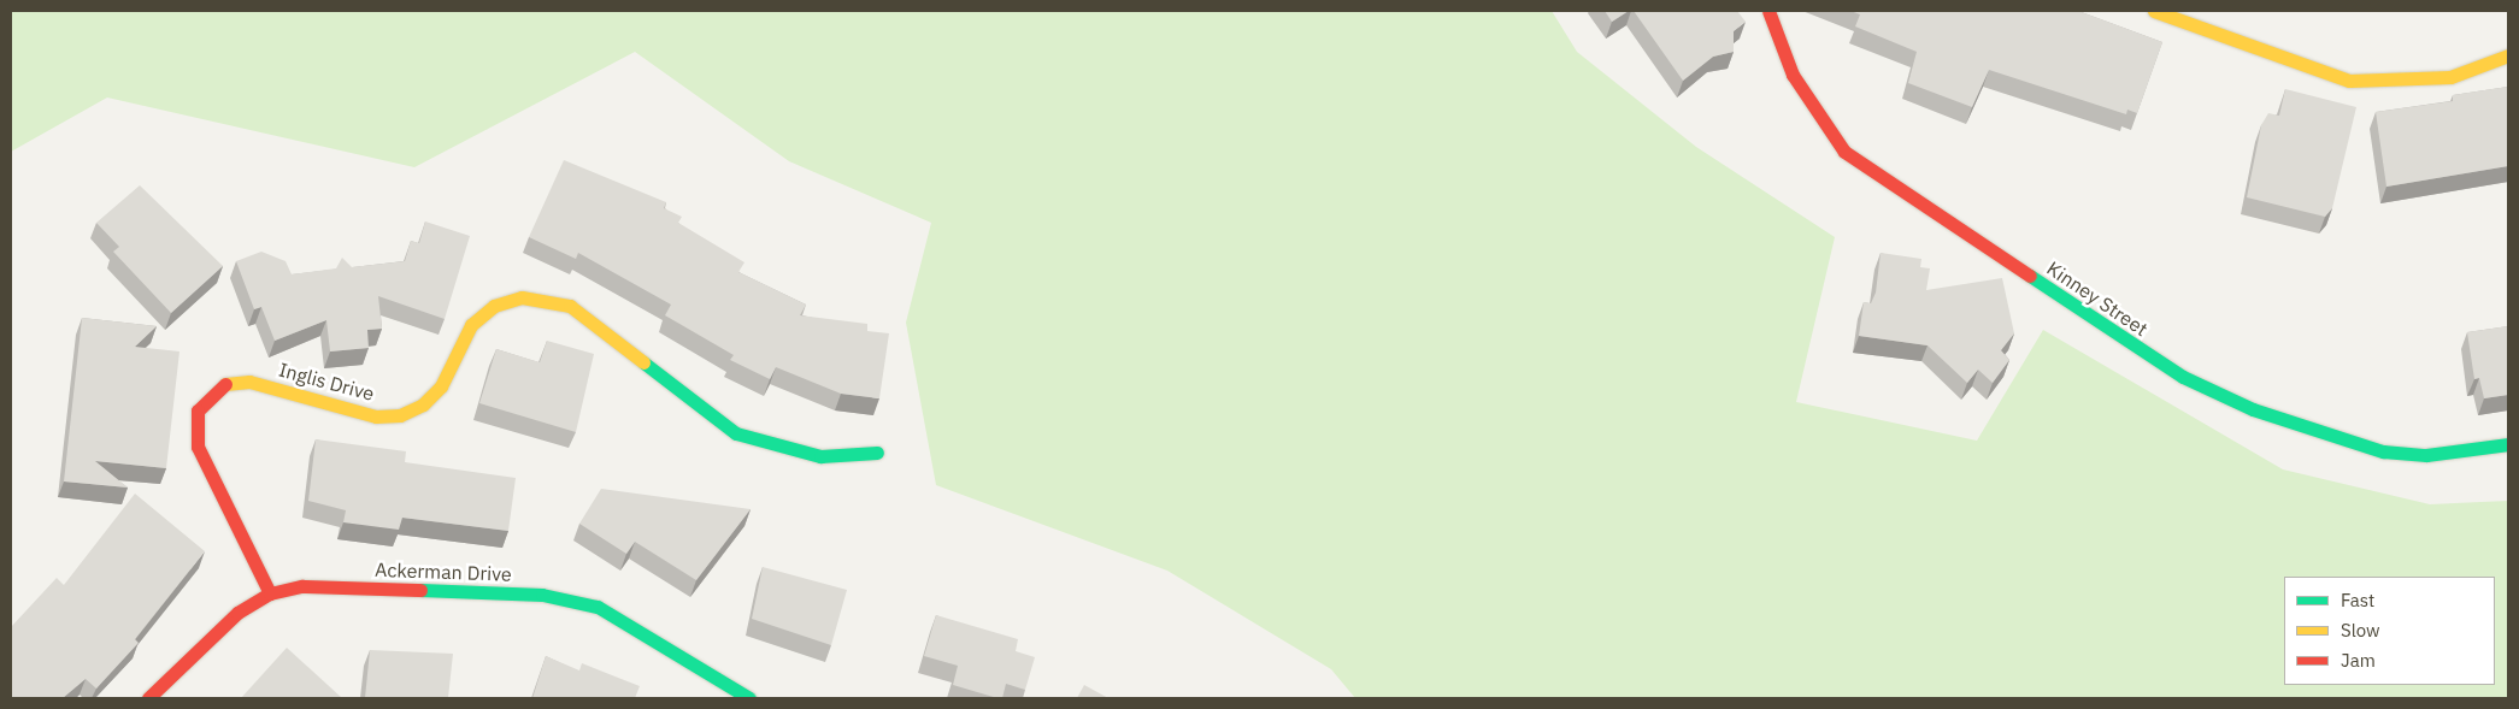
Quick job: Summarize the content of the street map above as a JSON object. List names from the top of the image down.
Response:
{
  "streets": {
    "street": ["Kinney Street", "Inglis Drive", "Ackerman Drive"]
  },
  "crossings": [
    ["Inglis Drive", "Ackerman Drive"]
  ],
  "legend": ["Fast", "Slow", "Jam"]
}
